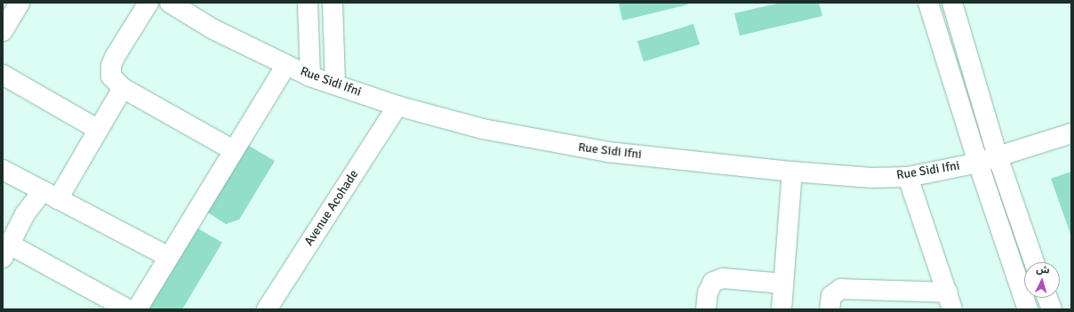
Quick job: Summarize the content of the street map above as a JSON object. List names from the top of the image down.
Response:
{
  "streets": {
    "street": ["Rue Sidi Ifni", "Avenue Acohade"]
  },
  "crossings": [
    ["Rue Sidi Ifni", "Avenue Acohade"]
  ],
  "north": "top"
}
